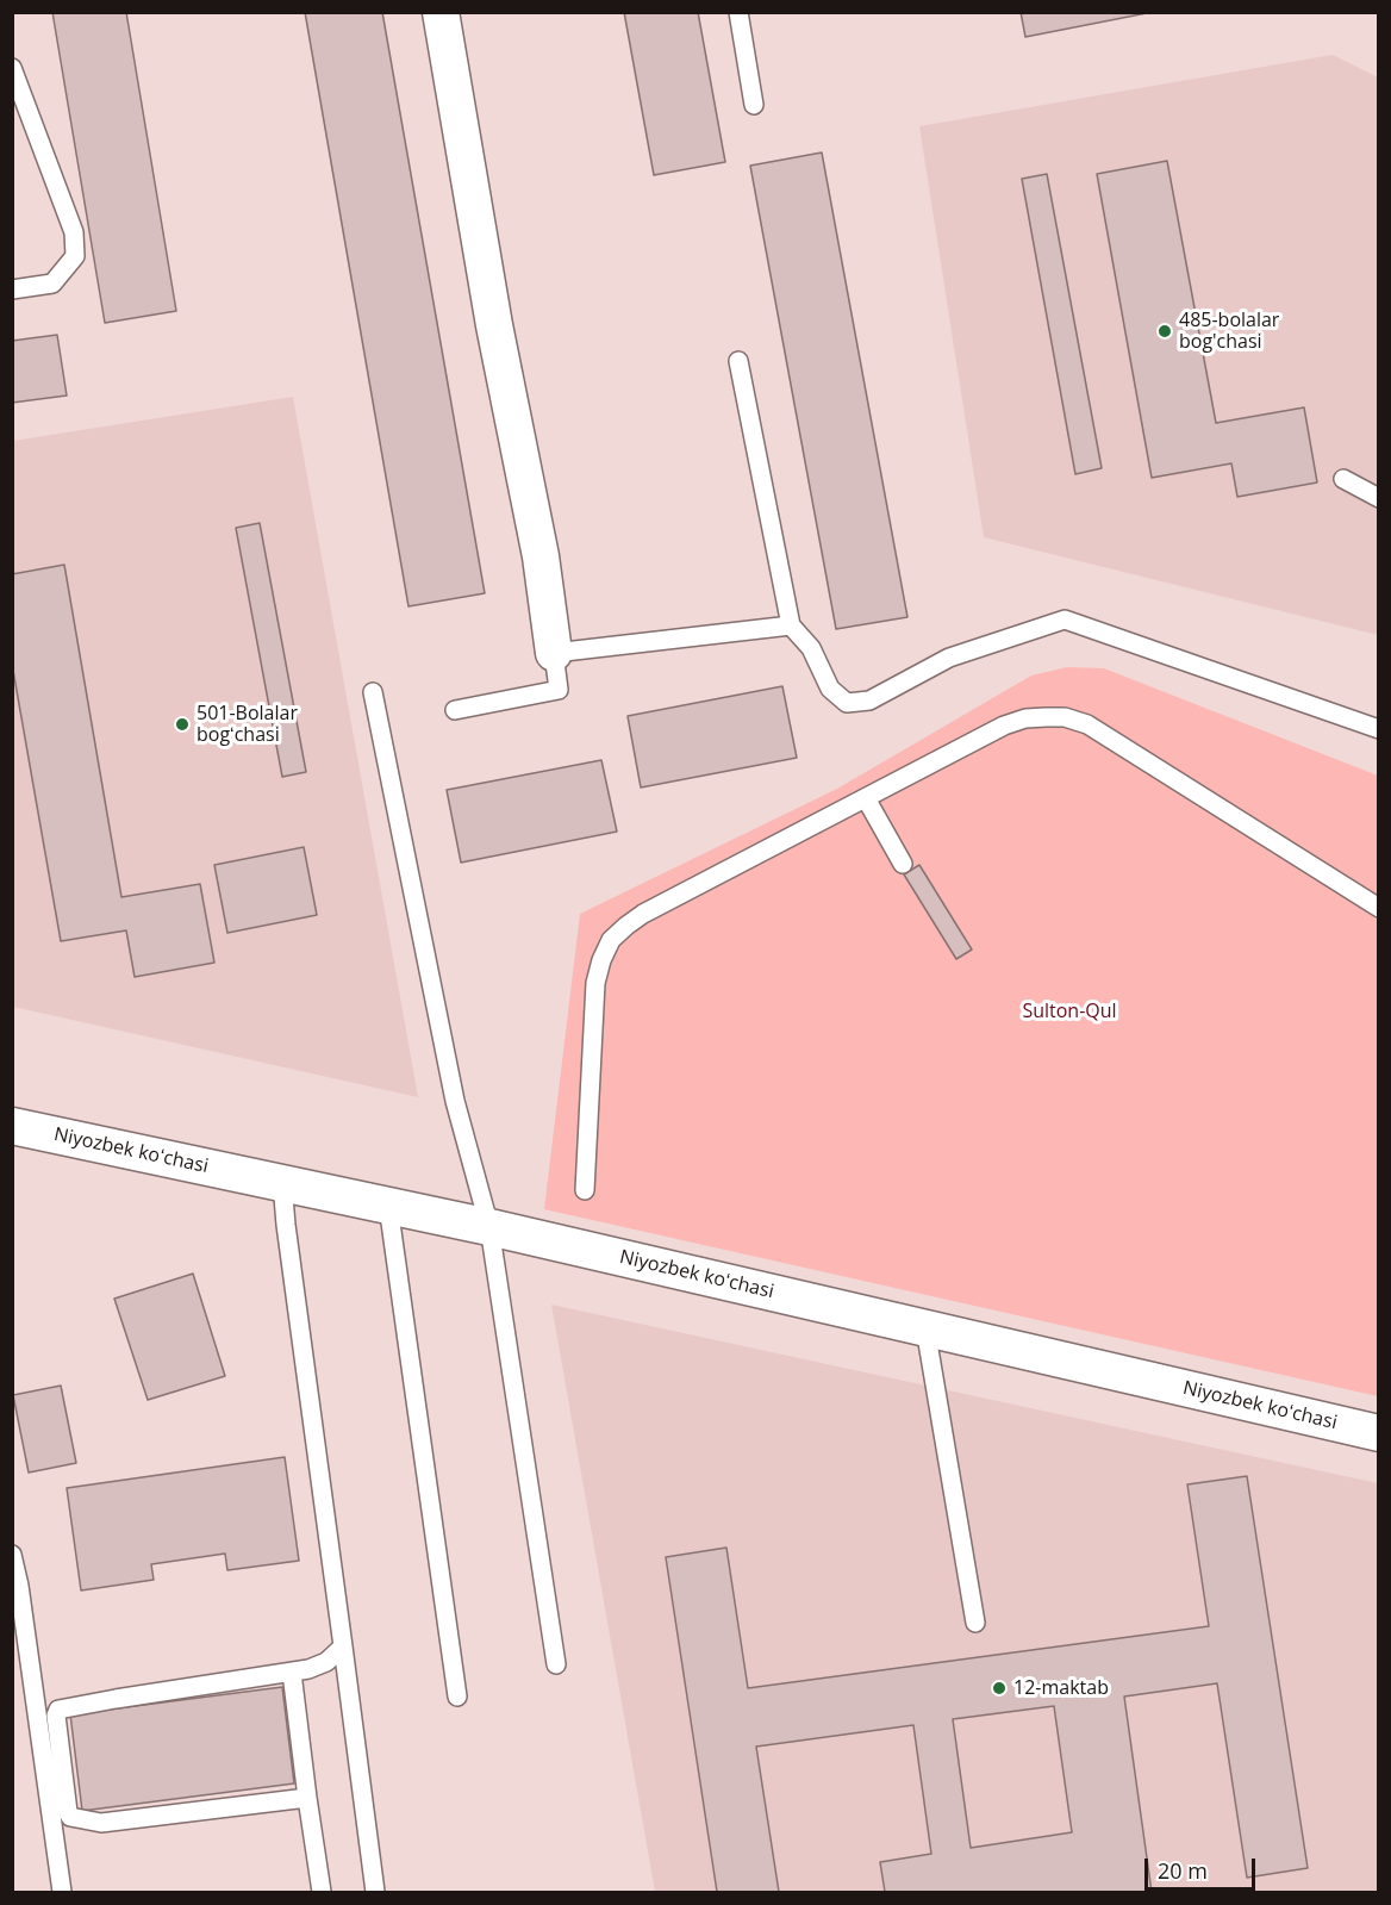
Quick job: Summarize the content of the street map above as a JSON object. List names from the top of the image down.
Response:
{
  "streets": {
    "street": ["Niyozbek koʻchasi"]
  },
  "parks": ["Sulton-Qul"],
  "places": ["485-bolalar bog'chasi", "501-Bolalar bogʻchasi", "12-maktab"],
  "scale_bar": "20 m"
}
